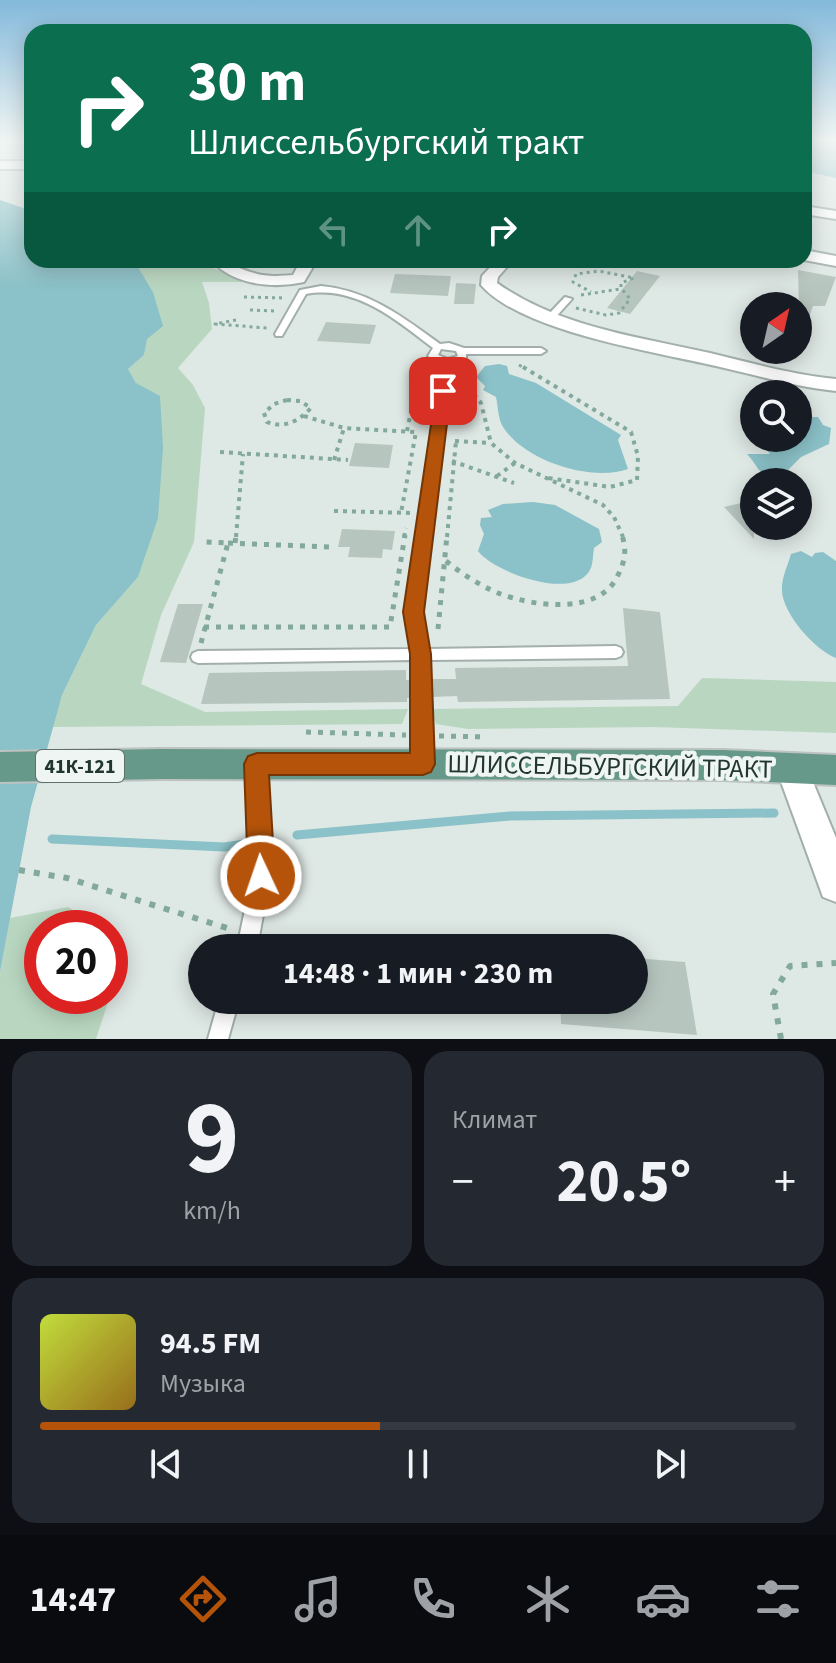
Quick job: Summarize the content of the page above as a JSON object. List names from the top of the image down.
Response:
{
  "streets": {
    "main road": ["41К-121", "ШЛИССЕЛЬБУРГСКИЙ ТРАКТ"]
  },
  "north": "top right",
  "page": {
    "turn": ["30 m", "Шлиссельбургский тракт"],
    "limit": "20",
    "trip": "14:48 · 1 мин · 230 m",
    "tile": [
      ["9", "km/h"],
      "Климат"
    ],
    "heat": ["−", "20.5°", "+"],
    "song": ["94.5 FM", "Музыка"],
    "tabs": "14:47"
  }
}
